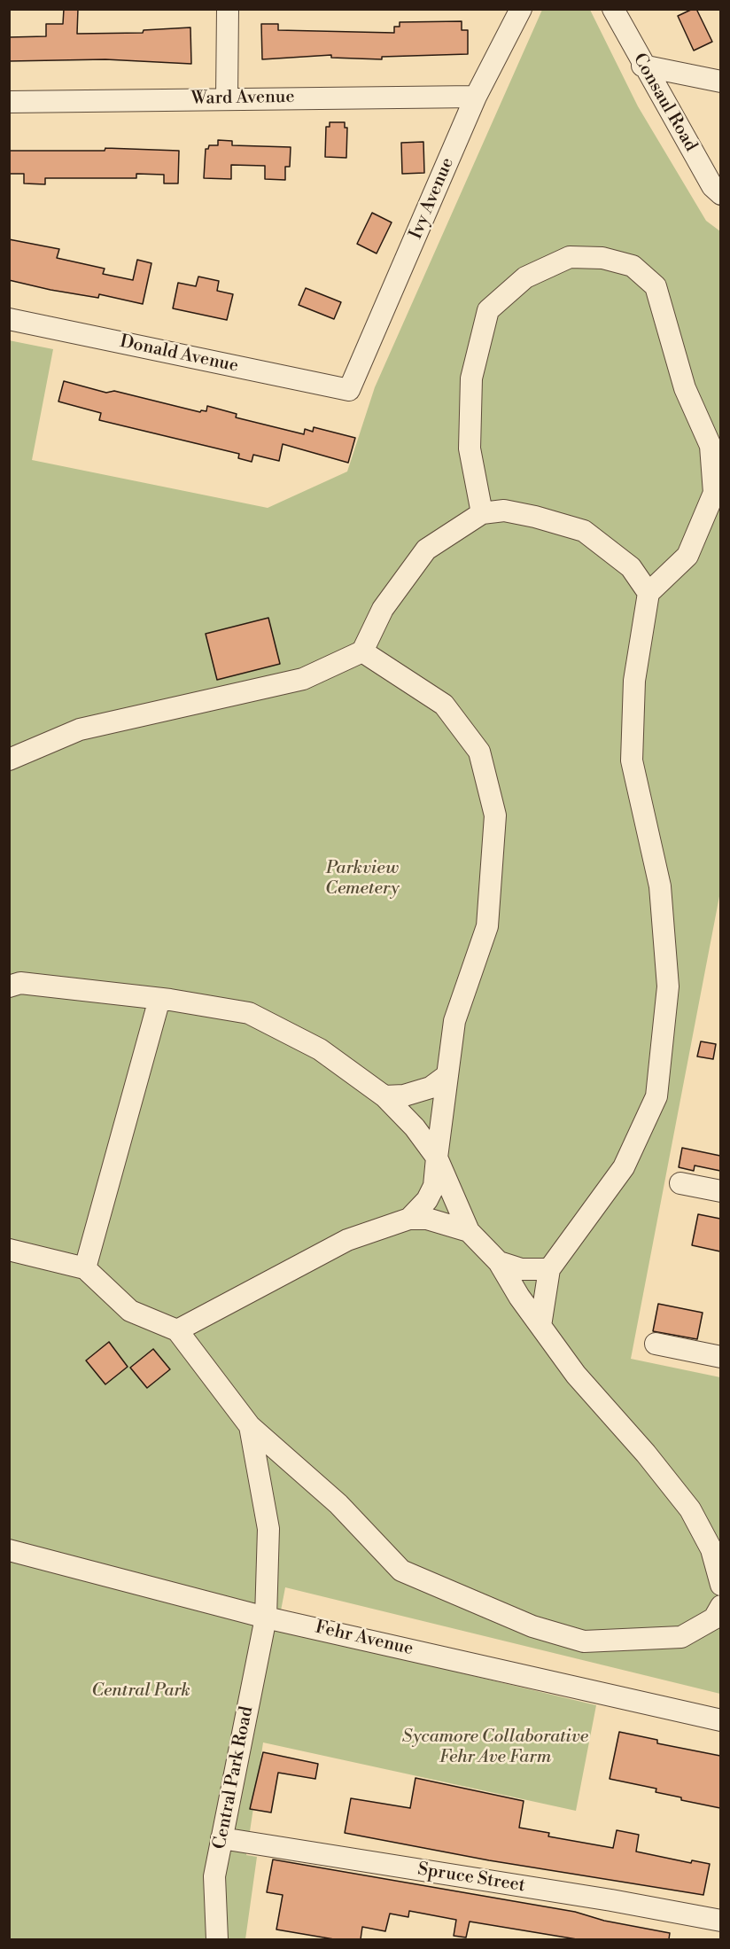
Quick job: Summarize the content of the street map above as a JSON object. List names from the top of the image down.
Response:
{
  "streets": {
    "street": [
      "Ward Avenue",
      "Consaul Road",
      "Ivy Avenue",
      "Donald Avenue",
      "Fehr Avenue",
      "Central Park Road",
      "Spruce Street"
    ]
  },
  "crossings": [
    ["Ward Avenue", "Ivy Avenue"],
    ["Ivy Avenue", "Donald Avenue"],
    ["Fehr Avenue", "Central Park Road"],
    ["Central Park Road", "Spruce Street"]
  ],
  "parks": ["Parkview Cemetery", "Central Park", "Sycamore Collaborative Fehr Ave Farm"]
}
